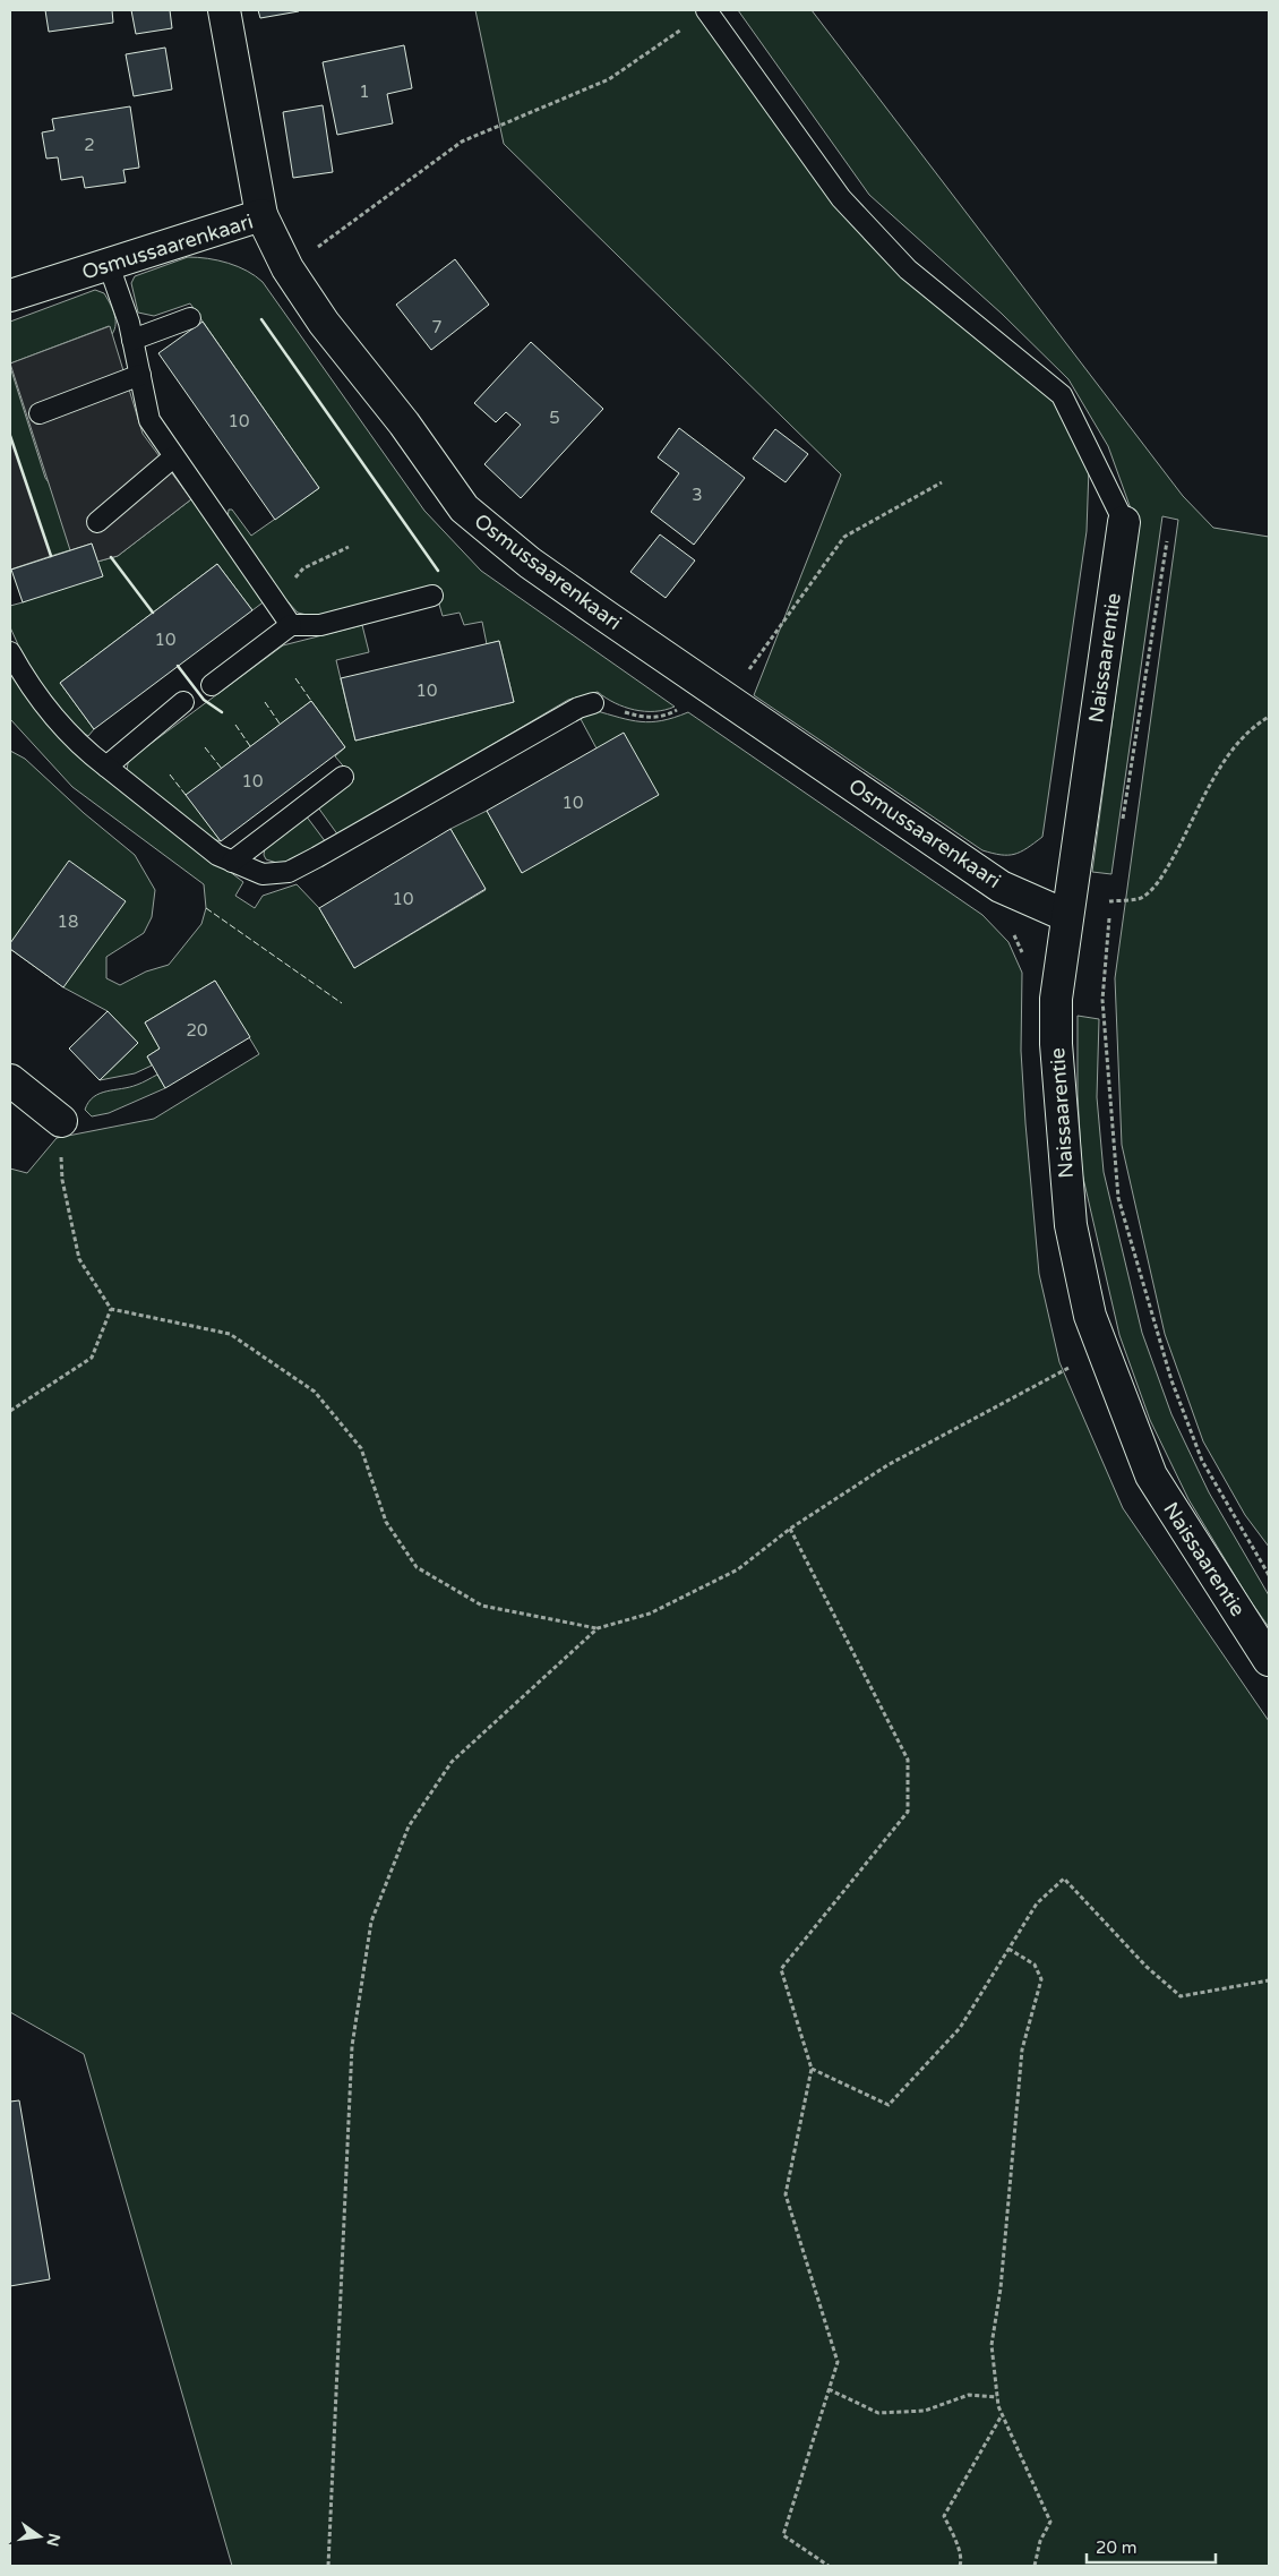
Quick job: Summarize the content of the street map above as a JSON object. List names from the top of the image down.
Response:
{
  "streets": {
    "street": ["Osmussaarenkaari", "Naissaarentie"]
  },
  "crossings": [
    ["Osmussaarenkaari", "Naissaarentie"]
  ],
  "house_numbers": [
    "1",
    "2",
    "7",
    "5",
    "10",
    "3",
    "10",
    "10",
    "10",
    "10",
    "10",
    "18",
    "20"
  ],
  "scale_bar": "20 m",
  "north": "right"
}
